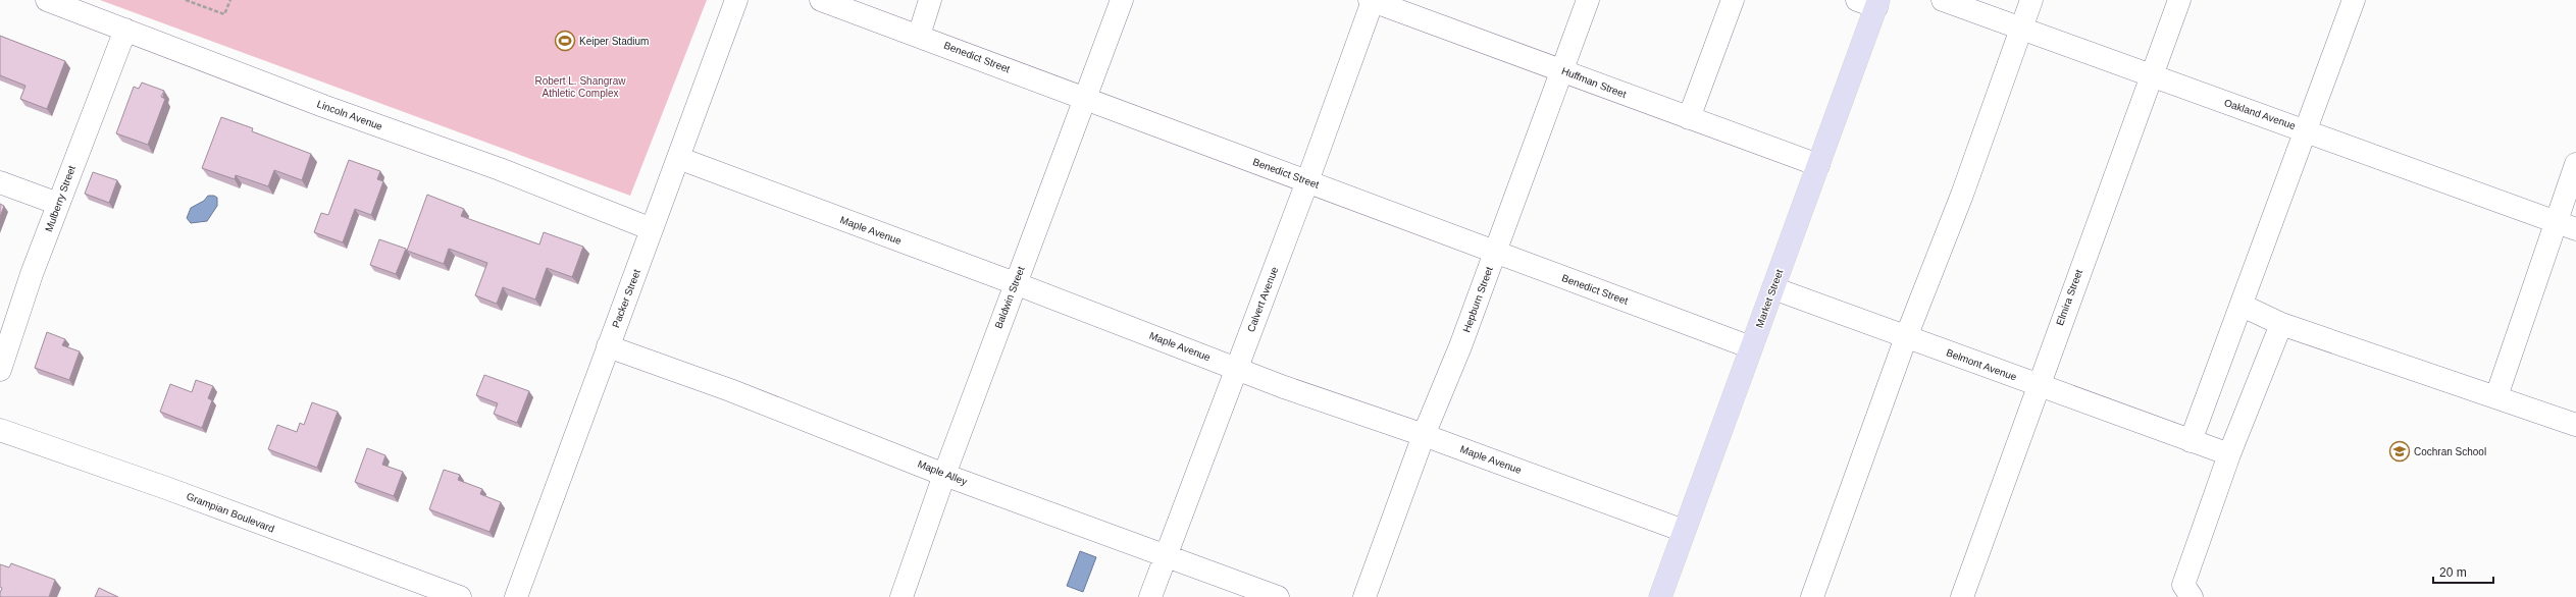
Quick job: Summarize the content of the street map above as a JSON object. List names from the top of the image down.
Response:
{
  "streets": {
    "main road": ["Market Street"],
    "street": [
      "Benedict Street",
      "Huffman Street",
      "Oakland Avenue",
      "Lincoln Avenue",
      "Mulberry Street",
      "Maple Avenue",
      "Baldwin Street",
      "Elmira Street",
      "Packer Street",
      "Calvert Avenue",
      "Hepburn Street",
      "Belmont Avenue",
      "Maple Alley",
      "Grampian Boulevard"
    ]
  },
  "crossings": [
    ["Benedict Street", "Baldwin Street"],
    ["Benedict Street", "Market Street"],
    ["Benedict Street", "Calvert Avenue"],
    ["Benedict Street", "Hepburn Street"],
    ["Huffman Street", "Market Street"],
    ["Huffman Street", "Calvert Avenue"],
    ["Huffman Street", "Hepburn Street"],
    ["Oakland Avenue", "Elmira Street"],
    ["Lincoln Avenue", "Mulberry Street"],
    ["Lincoln Avenue", "Packer Street"],
    ["Maple Avenue", "Baldwin Street"],
    ["Maple Avenue", "Packer Street"],
    ["Maple Avenue", "Market Street"],
    ["Maple Avenue", "Calvert Avenue"],
    ["Maple Avenue", "Hepburn Street"],
    ["Baldwin Street", "Maple Alley"],
    ["Elmira Street", "Belmont Avenue"],
    ["Packer Street", "Maple Alley"],
    ["Market Street", "Belmont Avenue"],
    ["Calvert Avenue", "Maple Alley"]
  ],
  "parks": ["Robert L. Shangraw Athletic Complex"],
  "places": {
    "sports": ["Keiper Stadium"],
    "school or university": ["Cochran School"]
  },
  "scale_bar": "20 m"
}
